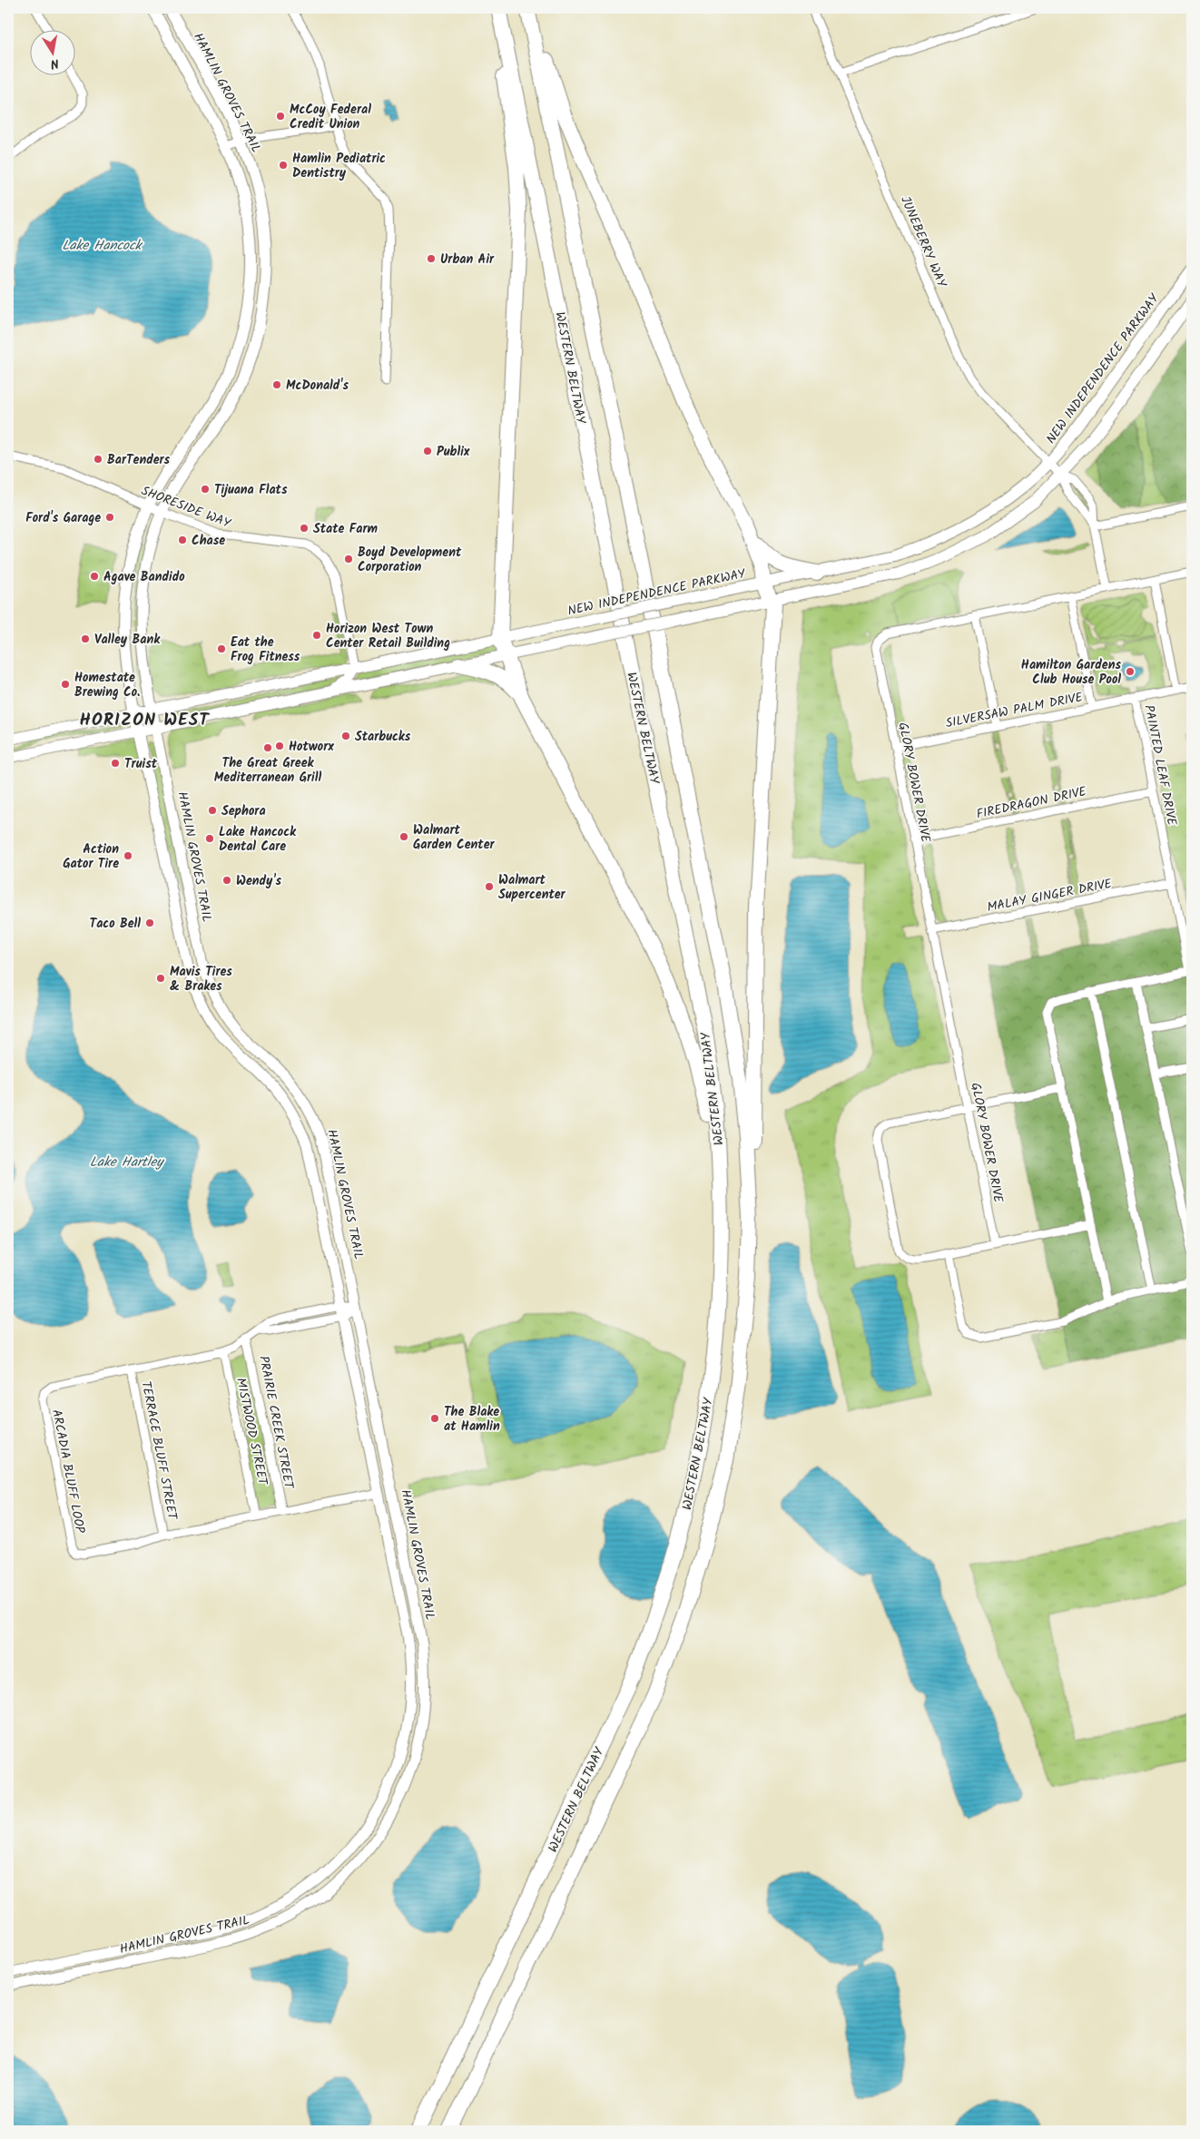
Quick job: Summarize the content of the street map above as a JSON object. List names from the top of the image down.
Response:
{
  "streets": {
    "highway": ["WESTERN BELTWAY"],
    "main road": ["HAMLIN GROVES TRAIL", "NEW INDEPENDENCE PARKWAY"],
    "street": [
      "JUNEBERRY WAY",
      "SHORESIDE WAY",
      "SILVERSAW PALM DRIVE",
      "PAINTED LEAF DRIVE",
      "GLORY BOWER DRIVE",
      "FIREDRAGON DRIVE",
      "MALAY GINGER DRIVE",
      "PRAIRIE CREEK STREET",
      "MISTWOOD STREET",
      "TERRACE BLUFF STREET",
      "ARCADIA BLUFF LOOP"
    ]
  },
  "crossings": [
    ["HAMLIN GROVES TRAIL", "NEW INDEPENDENCE PARKWAY"],
    ["HAMLIN GROVES TRAIL", "SHORESIDE WAY"],
    ["HAMLIN GROVES TRAIL", "ARCADIA BLUFF LOOP"],
    ["JUNEBERRY WAY", "NEW INDEPENDENCE PARKWAY"],
    ["NEW INDEPENDENCE PARKWAY", "SHORESIDE WAY"],
    ["SILVERSAW PALM DRIVE", "PAINTED LEAF DRIVE"],
    ["SILVERSAW PALM DRIVE", "GLORY BOWER DRIVE"],
    ["PAINTED LEAF DRIVE", "FIREDRAGON DRIVE"],
    ["PAINTED LEAF DRIVE", "MALAY GINGER DRIVE"],
    ["GLORY BOWER DRIVE", "FIREDRAGON DRIVE"],
    ["GLORY BOWER DRIVE", "MALAY GINGER DRIVE"],
    ["PRAIRIE CREEK STREET", "ARCADIA BLUFF LOOP"],
    ["MISTWOOD STREET", "ARCADIA BLUFF LOOP"],
    ["TERRACE BLUFF STREET", "ARCADIA BLUFF LOOP"]
  ],
  "districts": ["HORIZON WEST"],
  "water": ["Lake Hancock", "Lake Hartley"],
  "places": [
    "McCoy Federal Credit Union",
    "Hamlin Pediatric Dentistry",
    "Urban Air",
    "McDonald's",
    "Publix",
    "BarTenders",
    "Tijuana Flats",
    "Ford's Garage",
    "State Farm",
    "Chase",
    "Boyd Development Corporation",
    "Agave Bandido",
    "Horizon West Town Center Retail Building",
    "Valley Bank",
    "Eat the Frog Fitness",
    "Hamilton Gardens Club House Pool",
    "Homestate Brewing Co.",
    "Starbucks",
    "Hotworx",
    "The Great Greek Mediterranean Grill",
    "Truist",
    "Sephora",
    "Walmart Garden Center",
    "Lake Hancock Dental Care",
    "Action Gator Tire",
    "Wendy's",
    "Walmart Supercenter",
    "Taco Bell",
    "Mavis Tires & Brakes",
    "The Blake at Hamlin"
  ],
  "north": "bottom"
}
